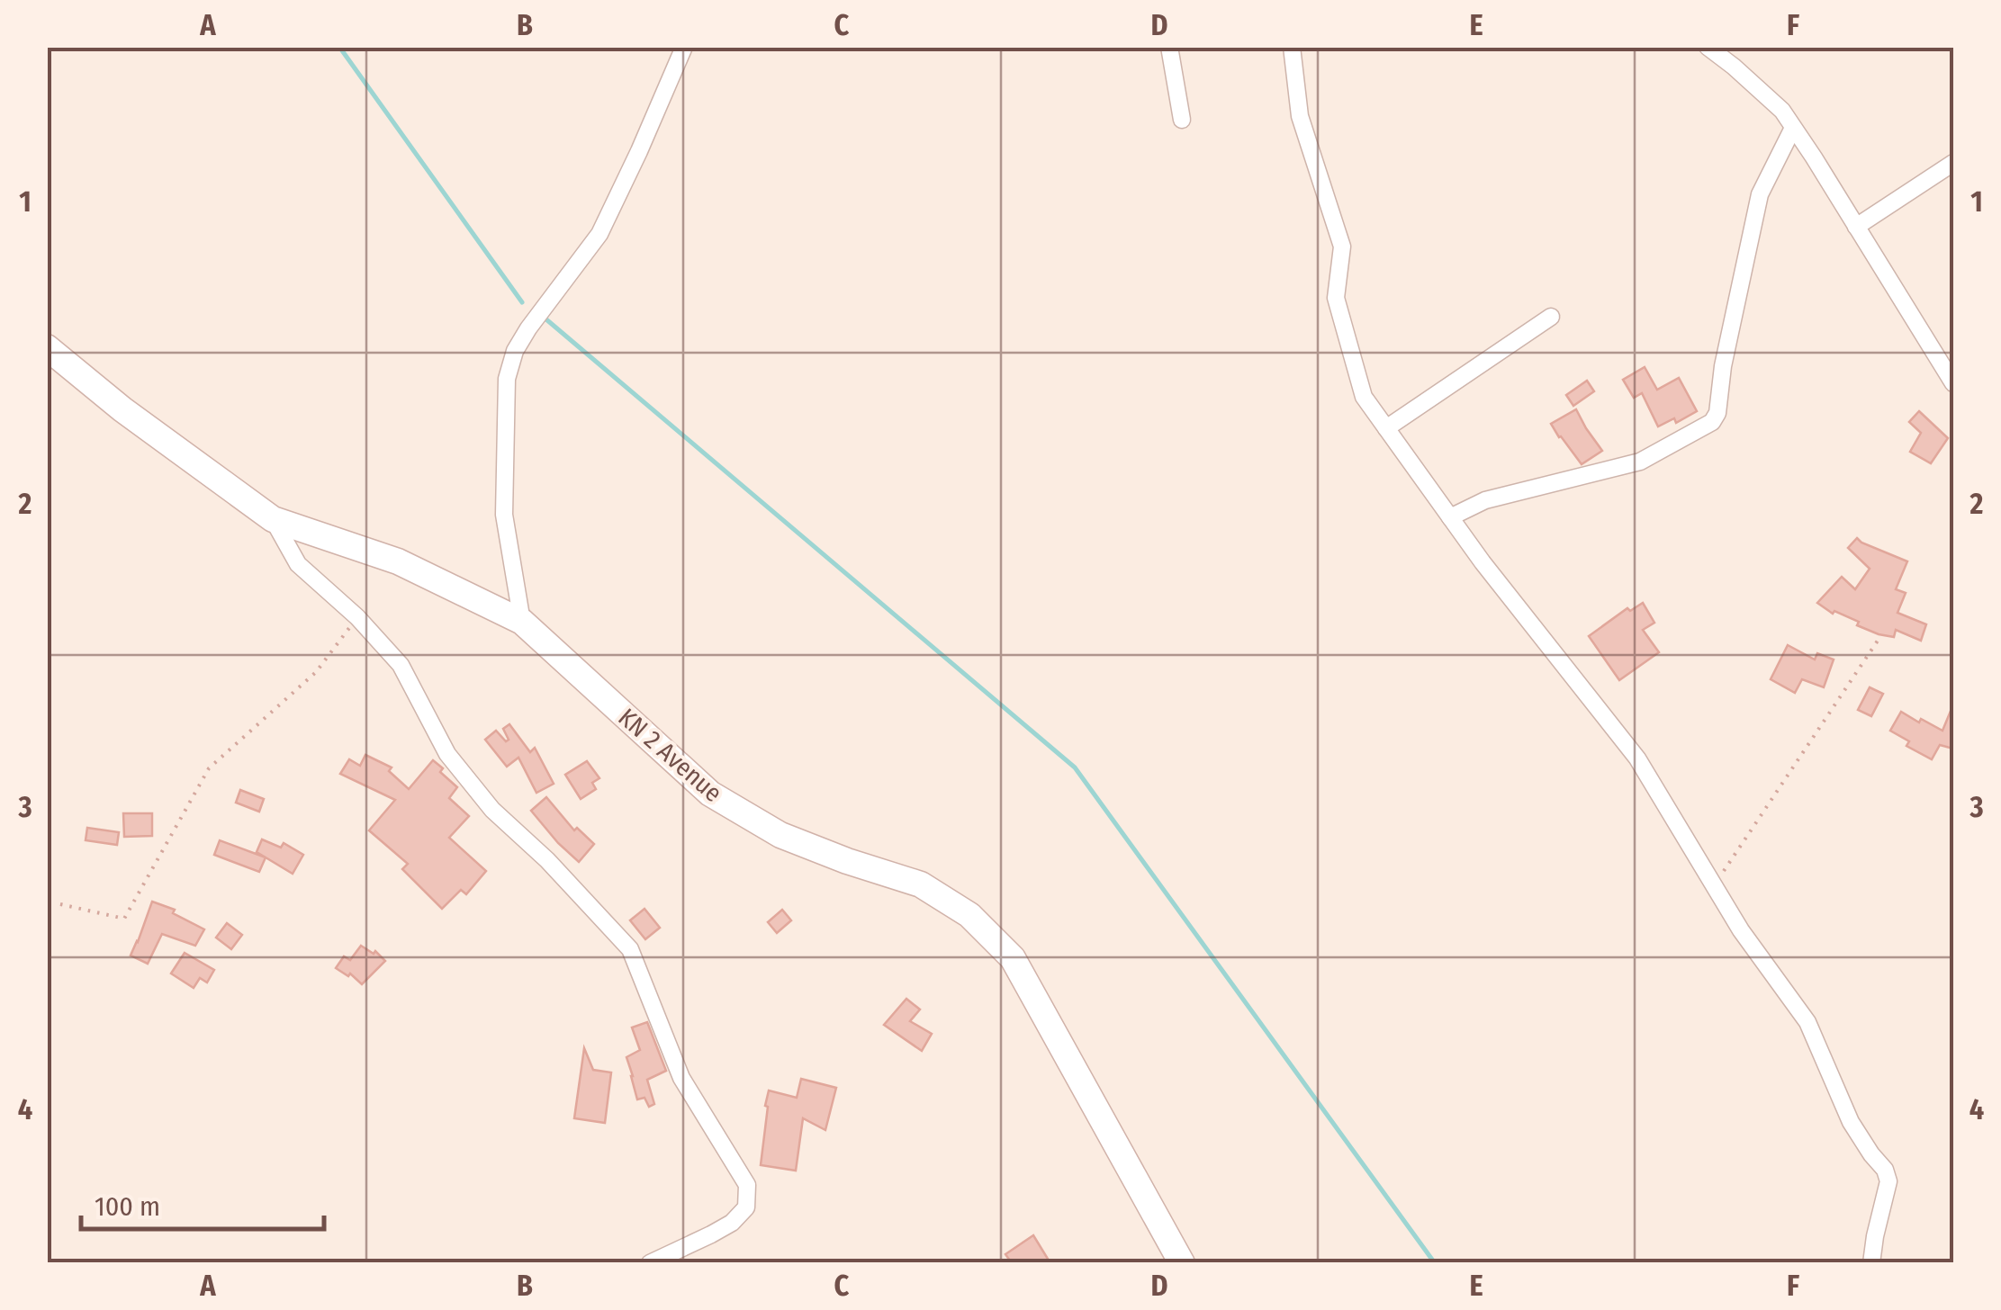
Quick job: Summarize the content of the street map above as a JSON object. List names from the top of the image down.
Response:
{
  "streets": {
    "main road": ["KN 2 Avenue"]
  },
  "scale_bar": "100 m",
  "grid": {
    "columns": [
      "A",
      "B",
      "C",
      "D",
      "E",
      "F"
    ],
    "rows": [
      "1",
      "2",
      "3",
      "4"
    ]
  }
}
